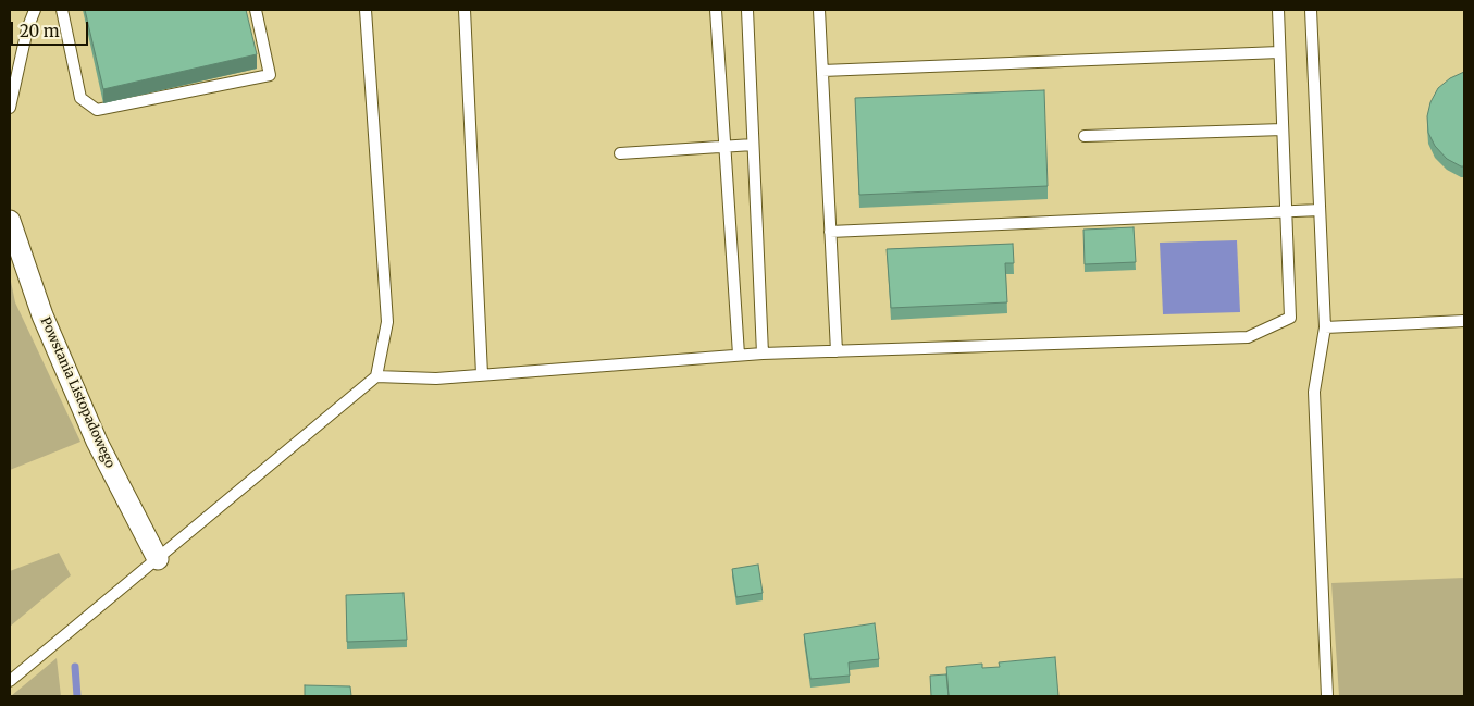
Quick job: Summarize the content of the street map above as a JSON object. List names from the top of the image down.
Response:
{
  "streets": {
    "street": ["Powstania Listopadowego"]
  },
  "scale_bar": "20 m"
}
